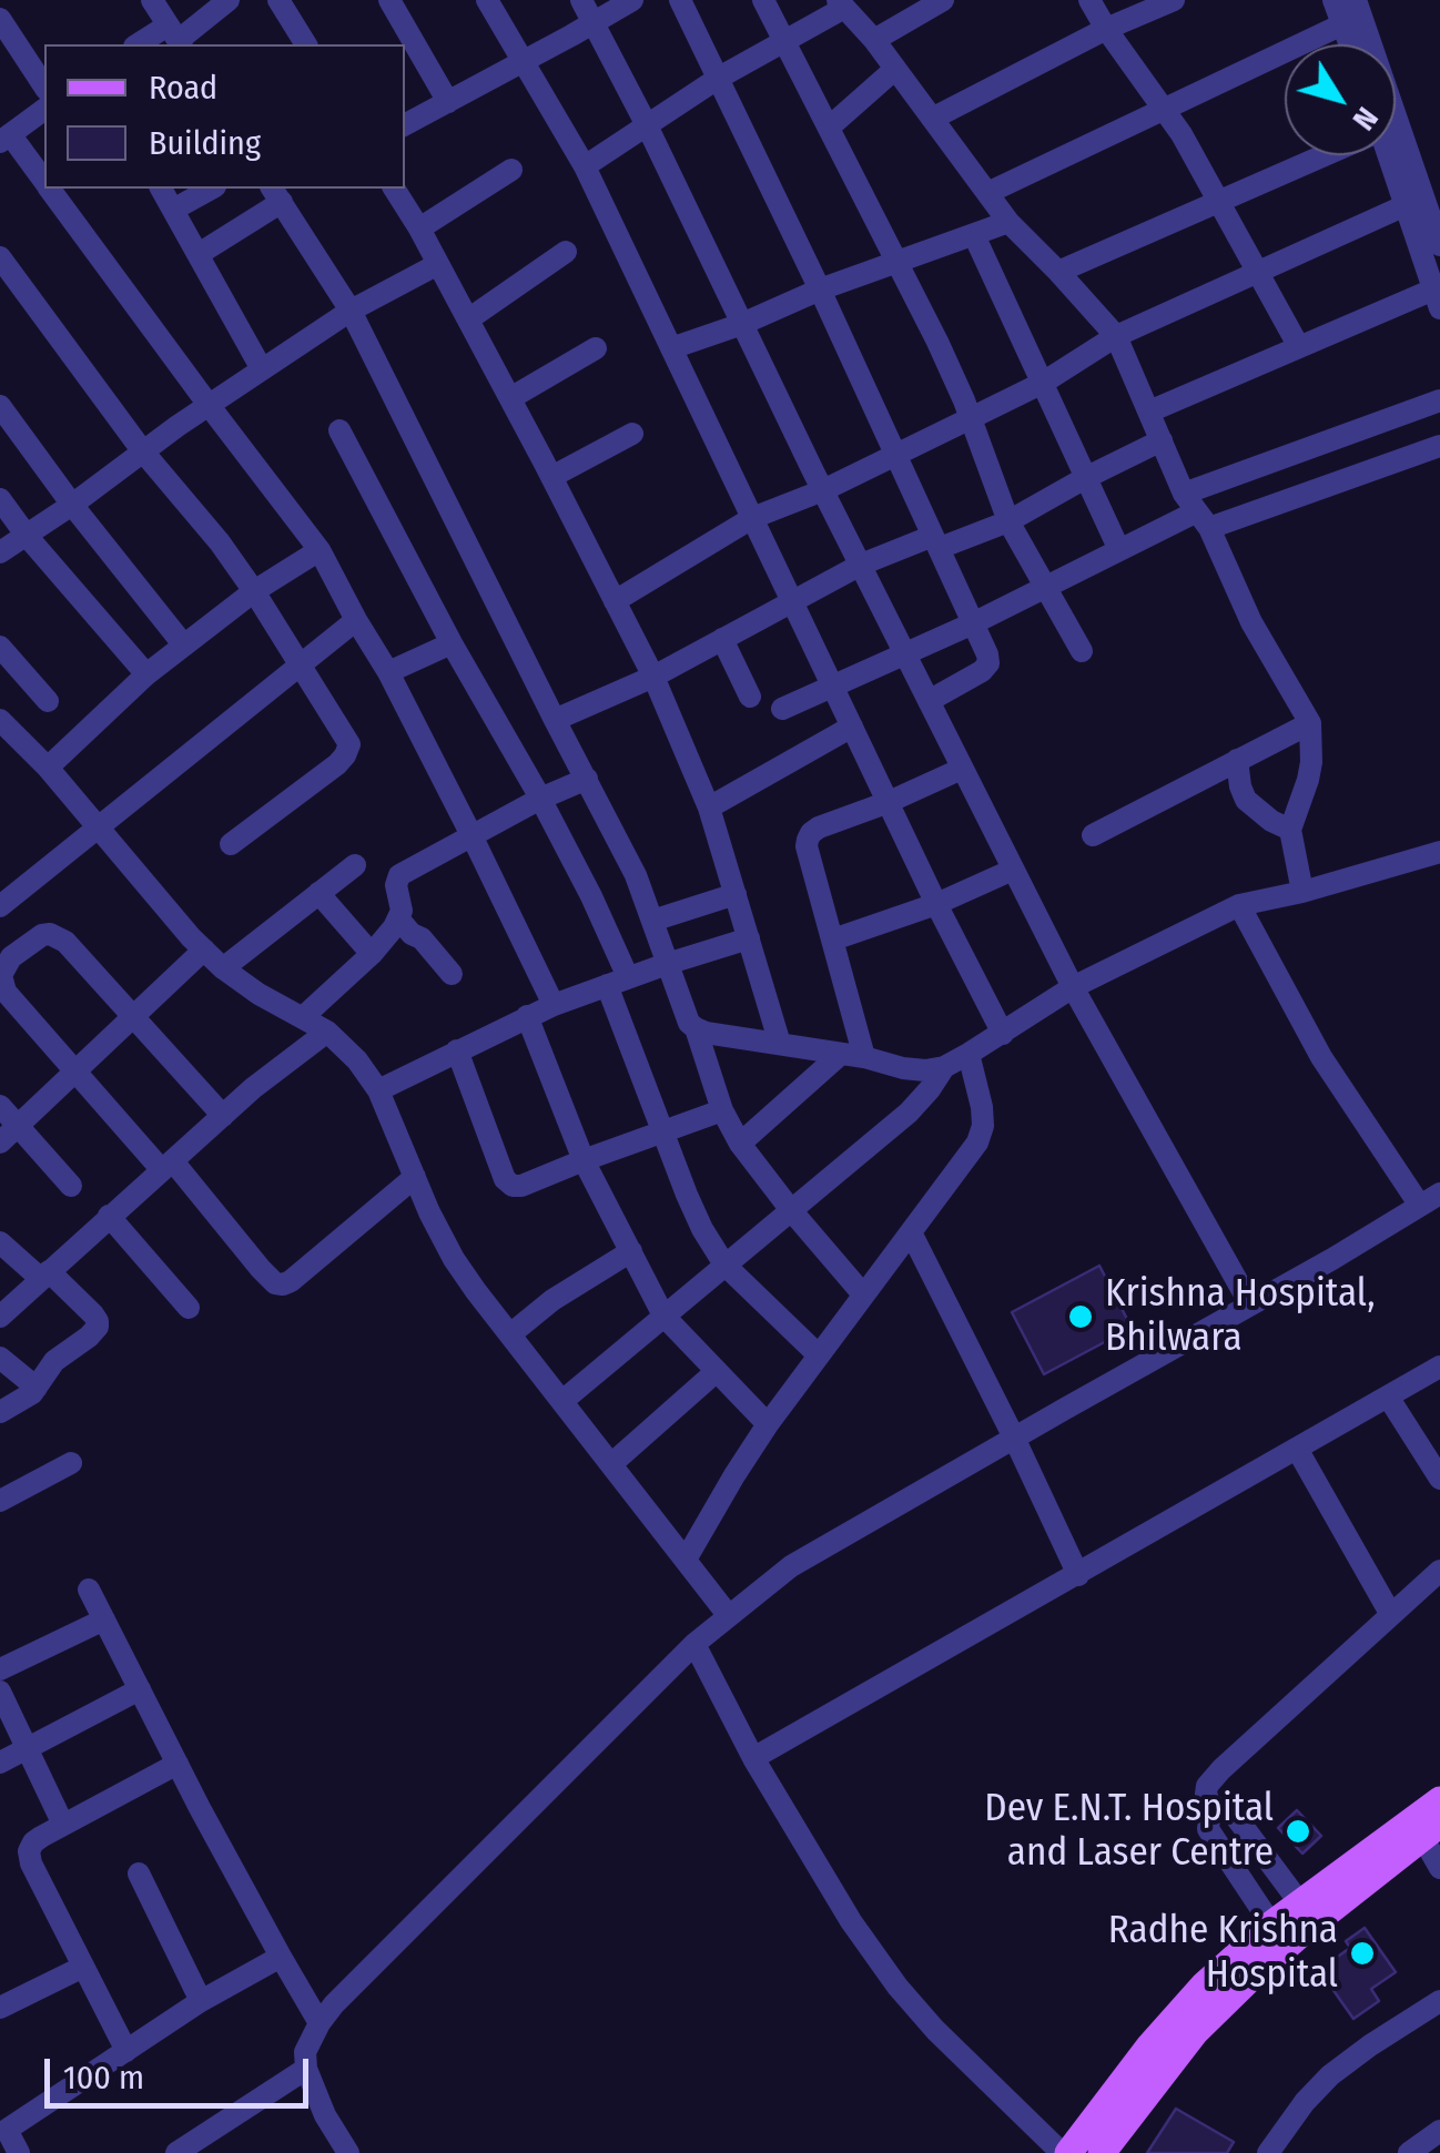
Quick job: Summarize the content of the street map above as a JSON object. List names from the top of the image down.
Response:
{
  "places": ["Krishna Hospital, Bhilwara", "Dev E.N.T. Hospital and Laser Centre", "Radhe Krishna Hospital"],
  "legend": ["Road", "Building"],
  "scale_bar": "100 m",
  "north": "bottom right"
}
